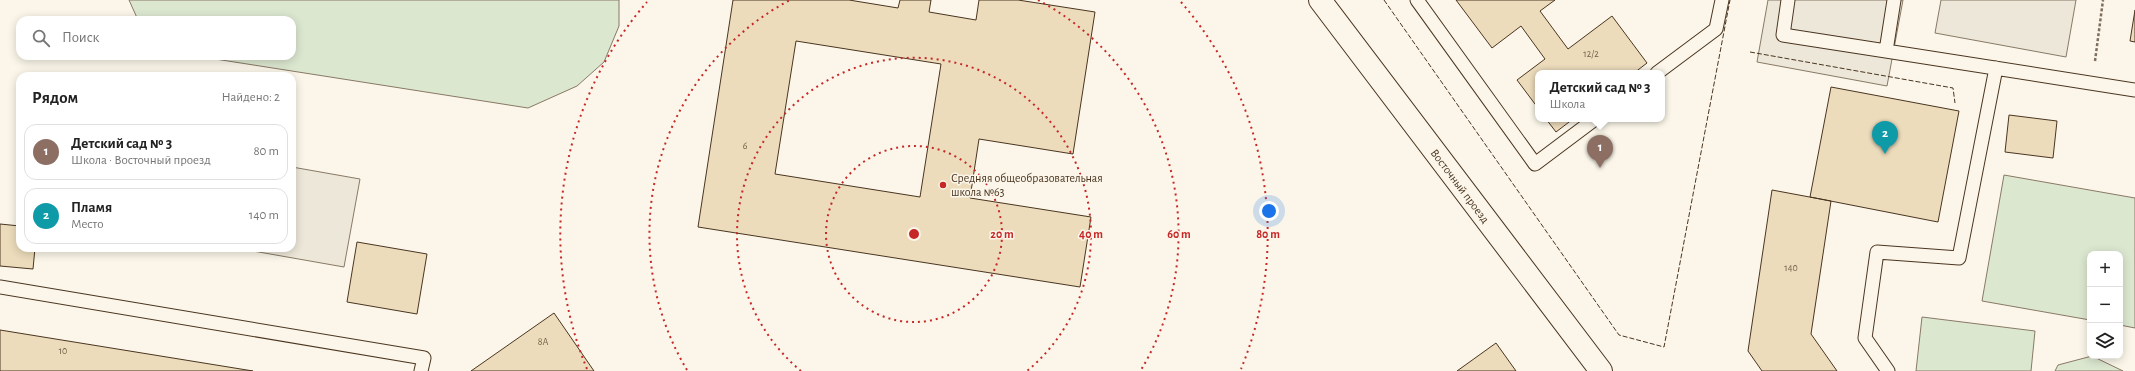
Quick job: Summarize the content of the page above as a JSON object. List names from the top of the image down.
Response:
{
  "streets": {
    "street": ["Восточный проезд"]
  },
  "places": ["Средняя общеобразовательная школа №63"],
  "house_numbers": [
    "12/2",
    "6",
    "140",
    "8А",
    "10"
  ],
  "page": {
    "search": "Поиск",
    "popup": ["Детский сад № 3", "Школа"],
    "heading": ["Рядом", "Найдено: 2"],
    "pins": ["2", "1"],
    "list": [
      {
        "mark": "1",
        "name": "Детский сад № 3",
        "note": "Школа · Восточный проезд",
        "value": "80 m"
      },
      {
        "mark": "2",
        "name": "Пламя",
        "note": "Место",
        "value": "140 m"
      }
    ],
    "map_buttons": ["+", "−"]
  },
  "rings": [
    "20 m",
    "40 m",
    "60 m",
    "80 m"
  ]
}
